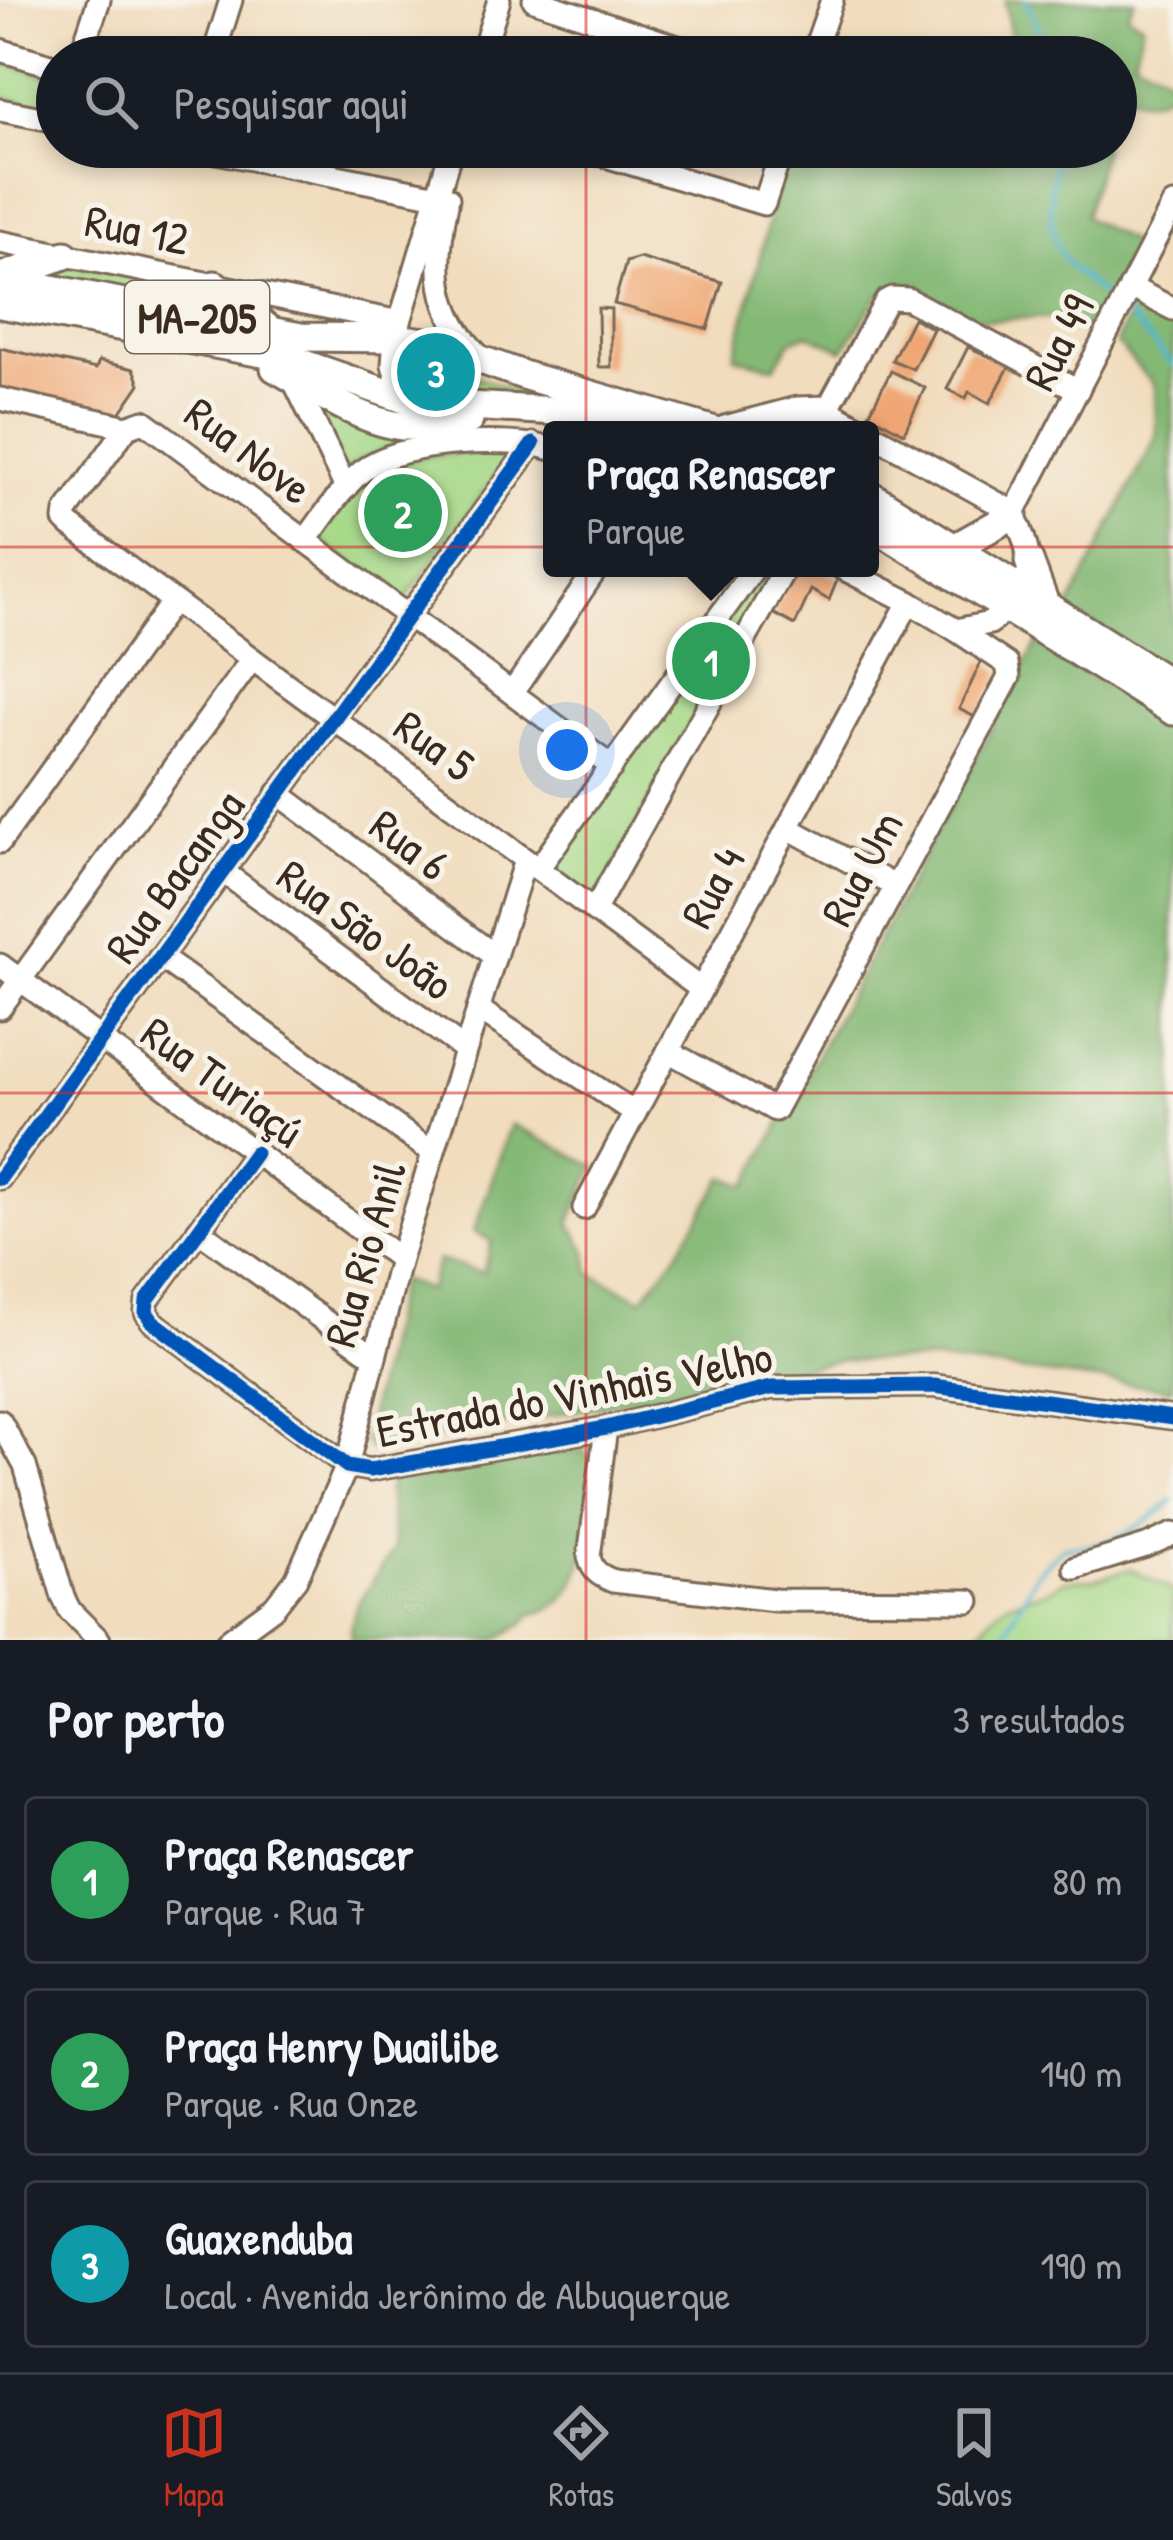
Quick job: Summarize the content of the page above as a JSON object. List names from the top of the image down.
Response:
{
  "streets": {
    "main road": ["MA-205"],
    "street": [
      "Rua 12",
      "Rua 49",
      "Rua Nove",
      "Rua 5",
      "Rua 6",
      "Rua Um",
      "Rua Bacanga",
      "Rua 4",
      "Rua São João",
      "Rua Turiaçú",
      "Rua Rio Anil",
      "Estrada do Vinhais Velho"
    ]
  },
  "crossings": [
    ["Rua 12", "MA-205"],
    ["Rua Nove", "Rua 5"],
    ["Rua Nove", "Rua Bacanga"],
    ["Rua Nove", "Rua Rio Anil"],
    ["Rua 5", "Rua Bacanga"],
    ["Rua 5", "Rua 4"],
    ["Rua 5", "Rua Rio Anil"],
    ["Rua 6", "Rua Bacanga"],
    ["Rua 6", "Rua Rio Anil"],
    ["Rua Um", "Rua 4"],
    ["Rua Bacanga", "Rua São João"],
    ["Rua Bacanga", "Rua Turiaçú"],
    ["Rua São João", "Rua Rio Anil"],
    ["Rua Turiaçú", "Rua Rio Anil"],
    ["Rua Rio Anil", "Estrada do Vinhais Velho"]
  ],
  "page": {
    "search": "Pesquisar aqui",
    "pins": ["3", "2", "1"],
    "popup": ["Praça Renascer", "Parque"],
    "heading": ["Por perto", "3 resultados"],
    "list": [
      {
        "mark": "1",
        "name": "Praça Renascer",
        "note": "Parque · Rua 7",
        "value": "80 m"
      },
      {
        "mark": "2",
        "name": "Praça Henry Duailibe",
        "note": "Parque · Rua Onze",
        "value": "140 m"
      },
      {
        "mark": "3",
        "name": "Guaxenduba",
        "note": "Local · Avenida Jerônimo de Albuquerque",
        "value": "190 m"
      }
    ],
    "nav": ["Mapa", "Rotas", "Salvos"]
  }
}
